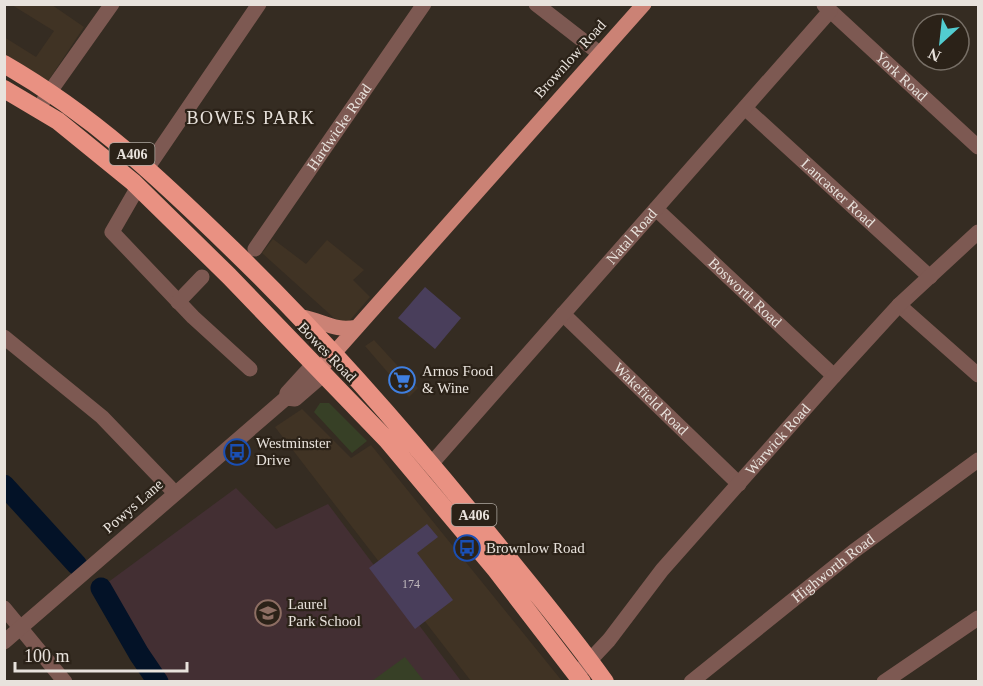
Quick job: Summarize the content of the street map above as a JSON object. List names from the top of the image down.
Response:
{
  "streets": {
    "highway": ["A406", "Bowes Road"],
    "main road": ["Brownlow Road", "Powys Lane"],
    "street": [
      "York Road",
      "Hardwicke Road",
      "Lancaster Road",
      "Natal Road",
      "Bosworth Road",
      "Wakefield Road",
      "Warwick Road",
      "Highworth Road"
    ]
  },
  "crossings": [
    ["Brownlow Road", "A406"],
    ["Brownlow Road", "Bowes Road"],
    ["Brownlow Road", "Powys Lane"],
    ["York Road", "Natal Road"],
    ["Hardwicke Road", "A406"],
    ["A406", "Bowes Road"],
    ["A406", "Powys Lane"],
    ["Lancaster Road", "Natal Road"],
    ["Lancaster Road", "Warwick Road"],
    ["Natal Road", "Bosworth Road"],
    ["Natal Road", "Bowes Road"],
    ["Natal Road", "Wakefield Road"],
    ["Bosworth Road", "Warwick Road"],
    ["Bowes Road", "Warwick Road"],
    ["Bowes Road", "Powys Lane"],
    ["Wakefield Road", "Warwick Road"]
  ],
  "districts": ["BOWES PARK"],
  "places": {
    "supermarket": ["Arnos Food & Wine"],
    "bus stop": ["Westminster Drive", "Brownlow Road"],
    "school or university": ["Laurel Park School"]
  },
  "house_numbers": ["174"],
  "scale_bar": "100 m",
  "north": "bottom left"
}
